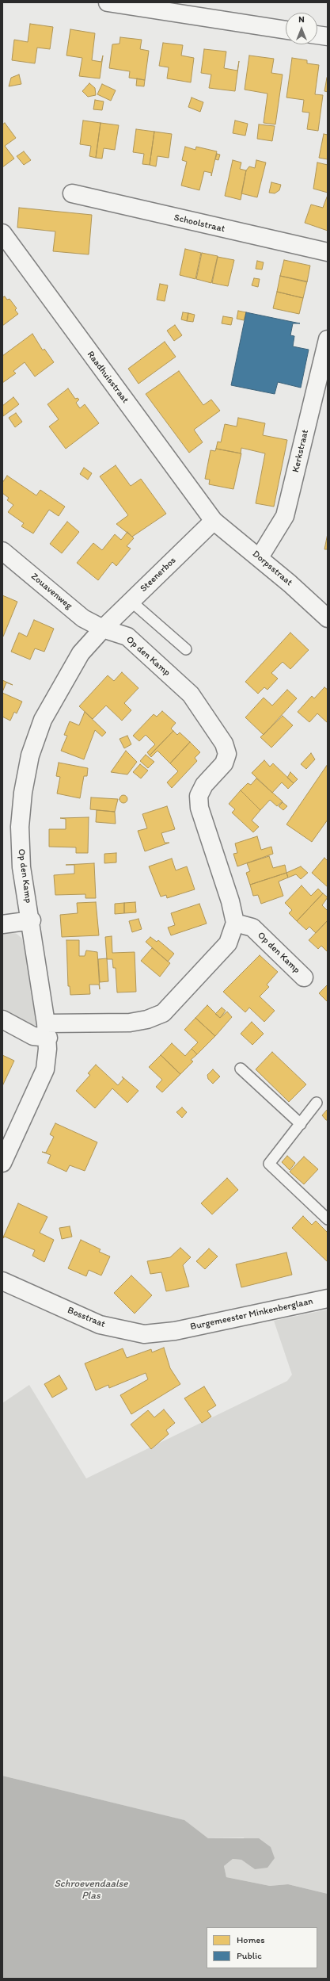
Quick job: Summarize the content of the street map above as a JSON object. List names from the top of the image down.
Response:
{
  "streets": {
    "street": [
      "Schoolstraat",
      "Raadhuisstraat",
      "Kerkstraat",
      "Dorpsstraat",
      "Steenerbos",
      "Zouavenweg",
      "Op den Kamp",
      "Burgemeester Minkenberglaan",
      "Bosstraat"
    ]
  },
  "crossings": [
    ["Raadhuisstraat", "Dorpsstraat"],
    ["Raadhuisstraat", "Steenerbos"],
    ["Kerkstraat", "Dorpsstraat"],
    ["Dorpsstraat", "Steenerbos"],
    ["Steenerbos", "Zouavenweg"],
    ["Steenerbos", "Op den Kamp"],
    ["Zouavenweg", "Op den Kamp"],
    ["Burgemeester Minkenberglaan", "Bosstraat"]
  ],
  "water": ["Schroevendaalse Plas"],
  "legend": ["Homes", "Public"],
  "north": "top"
}
